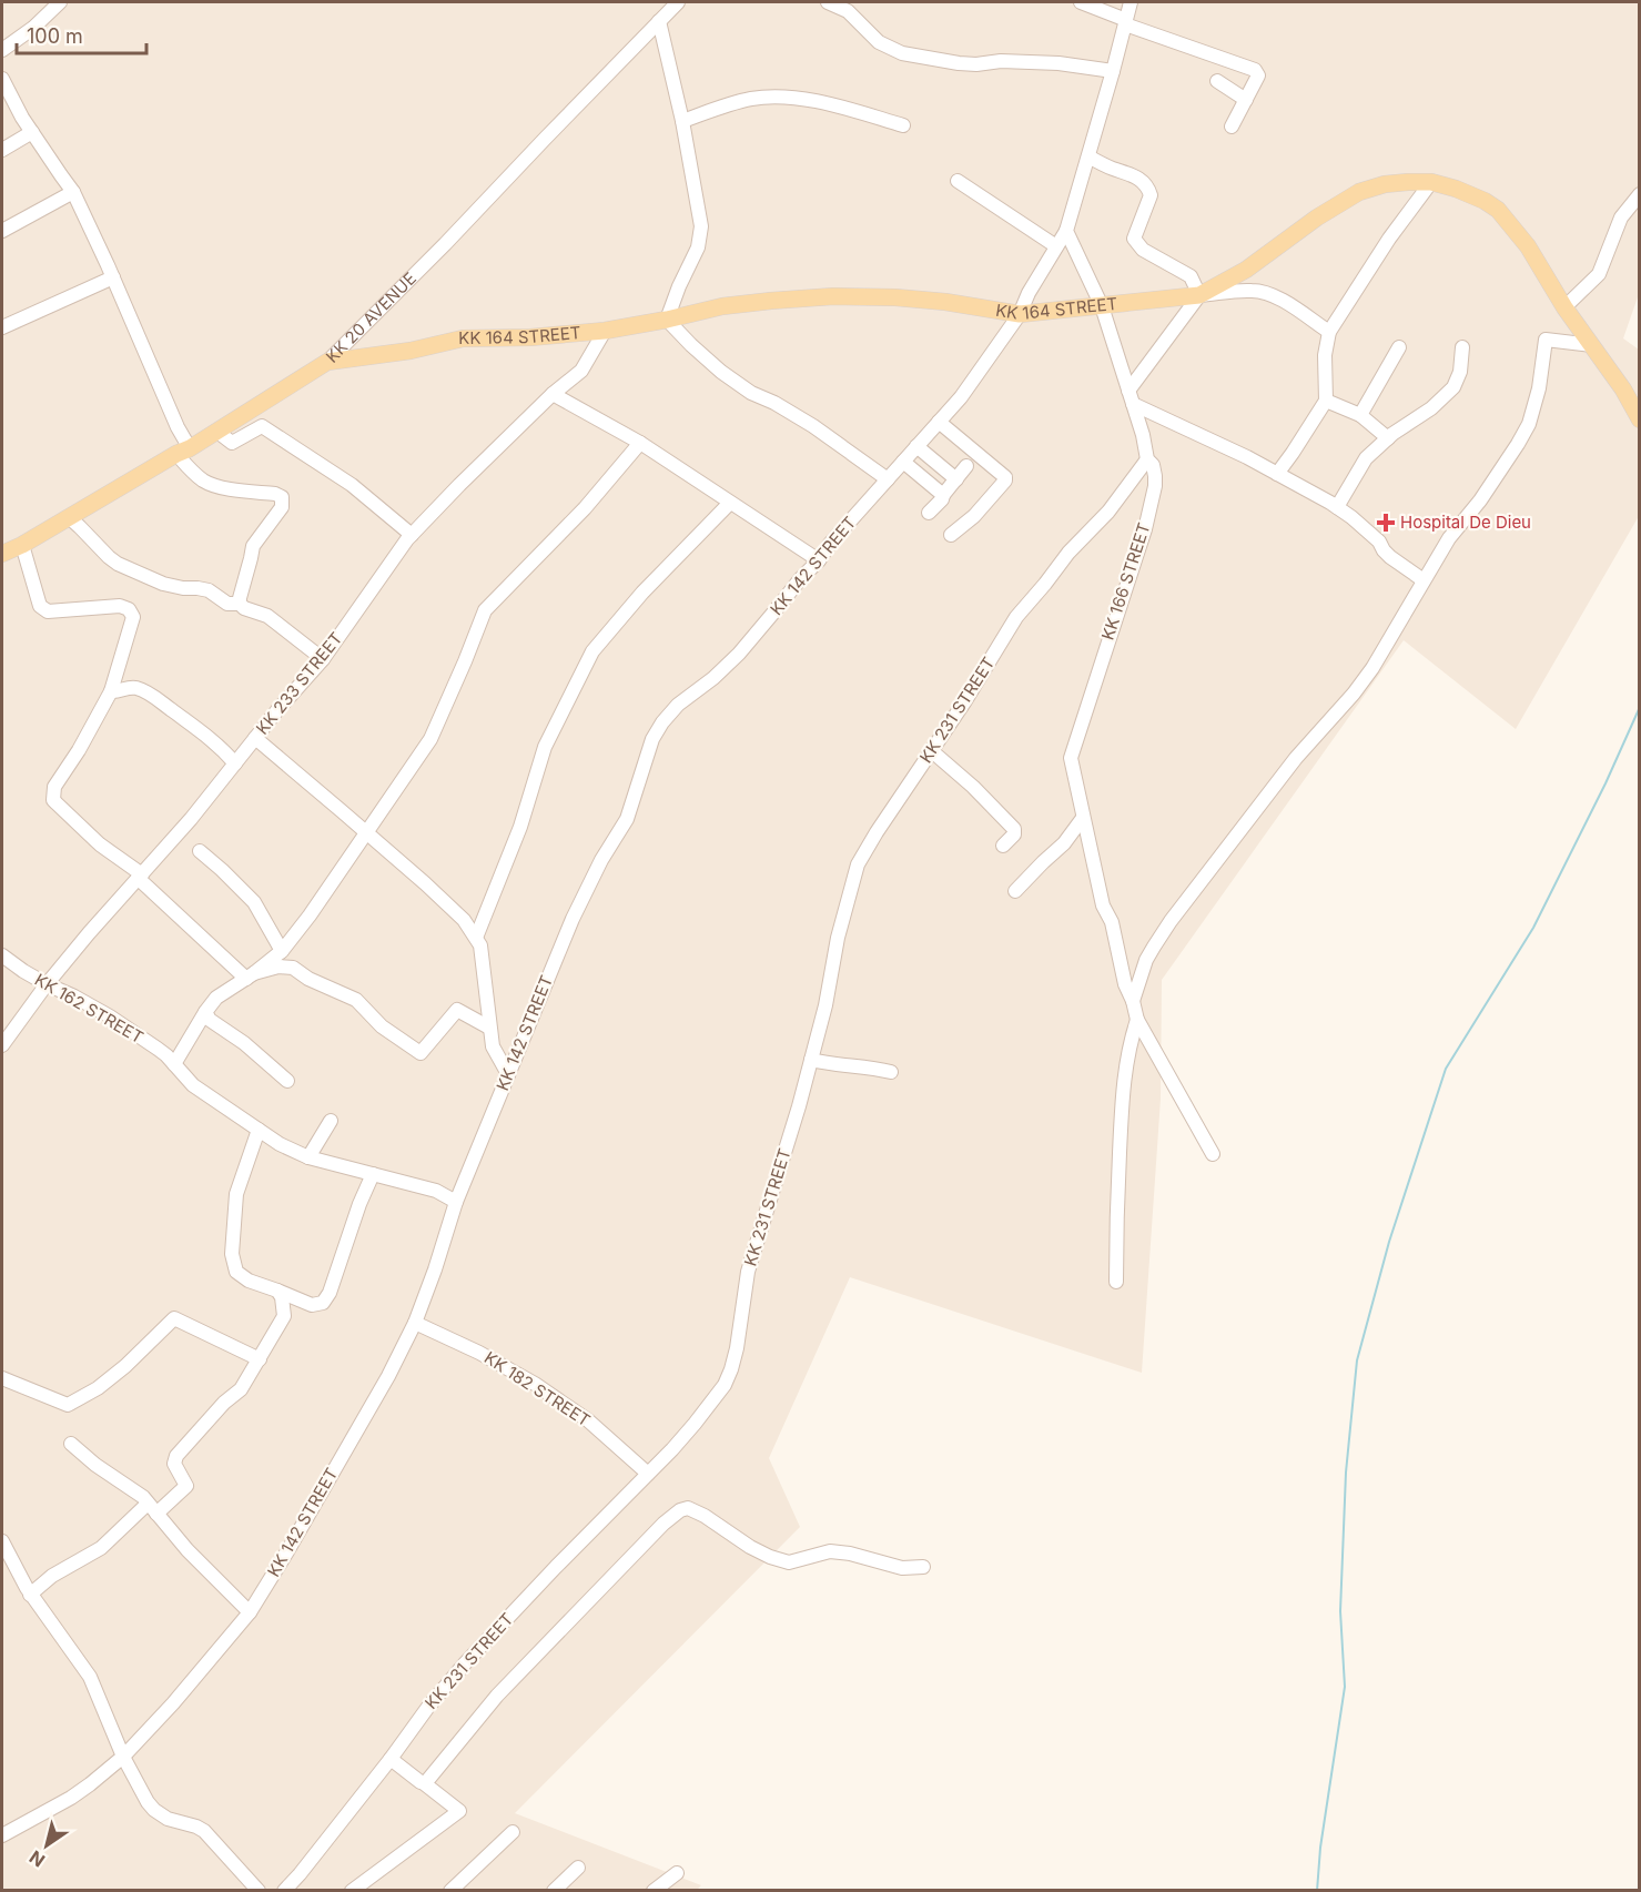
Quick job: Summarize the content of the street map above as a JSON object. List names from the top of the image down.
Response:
{
  "streets": {
    "main road": ["KK 164 STREET", "KK 20 AVENUE"],
    "street": [
      "KK 142 STREET",
      "KK 166 STREET",
      "KK 233 STREET",
      "KK 231 STREET",
      "KK 162 STREET",
      "KK 182 STREET"
    ]
  },
  "crossings": [
    ["KK 164 STREET", "KK 20 AVENUE"],
    ["KK 164 STREET", "KK 142 STREET"],
    ["KK 164 STREET", "KK 166 STREET"],
    ["KK 164 STREET", "KK 233 STREET"],
    ["KK 142 STREET", "KK 166 STREET"],
    ["KK 142 STREET", "KK 162 STREET"],
    ["KK 142 STREET", "KK 182 STREET"],
    ["KK 166 STREET", "KK 231 STREET"],
    ["KK 233 STREET", "KK 162 STREET"],
    ["KK 231 STREET", "KK 182 STREET"]
  ],
  "places": {
    "health": ["Hospital De Dieu"]
  },
  "scale_bar": "100 m",
  "north": "bottom left"
}
